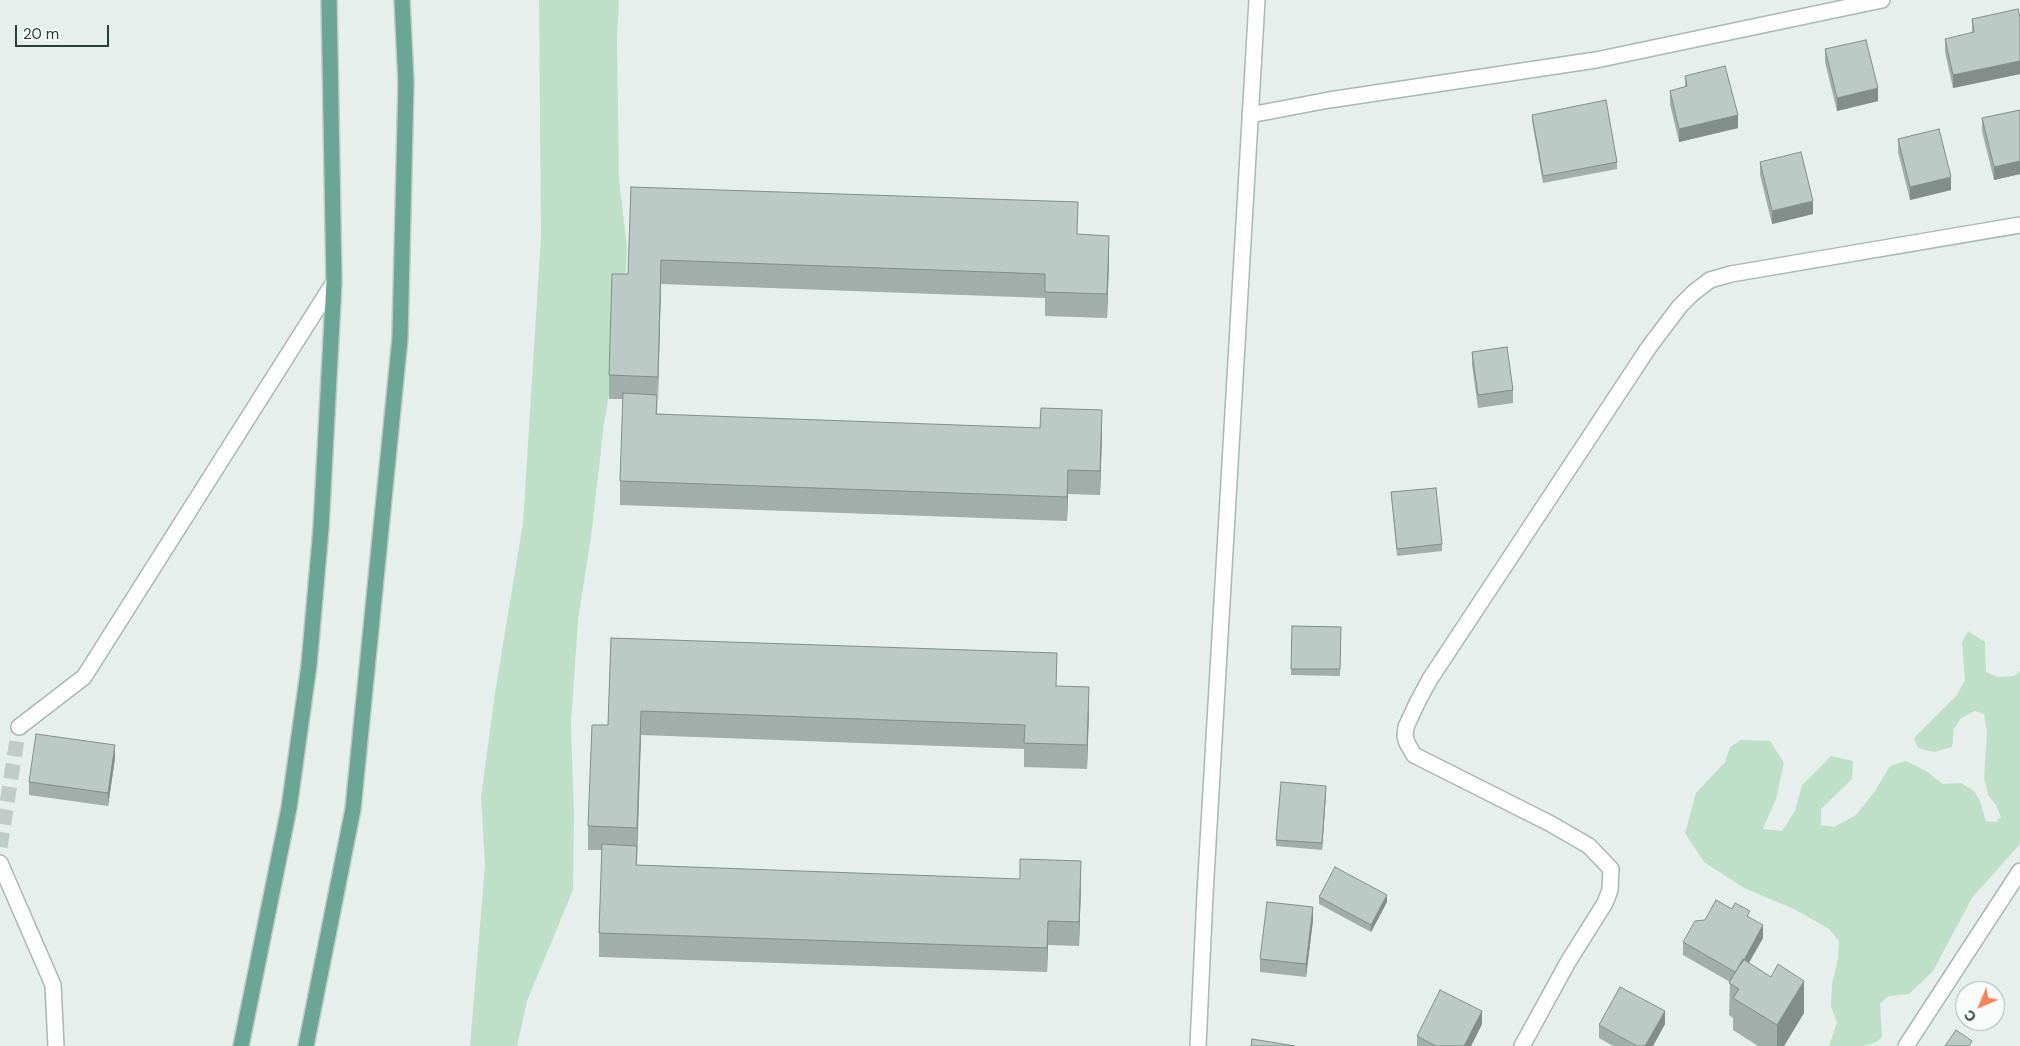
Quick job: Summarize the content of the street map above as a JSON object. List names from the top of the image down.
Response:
{
  "scale_bar": "20 m",
  "north": "bottom left"
}
